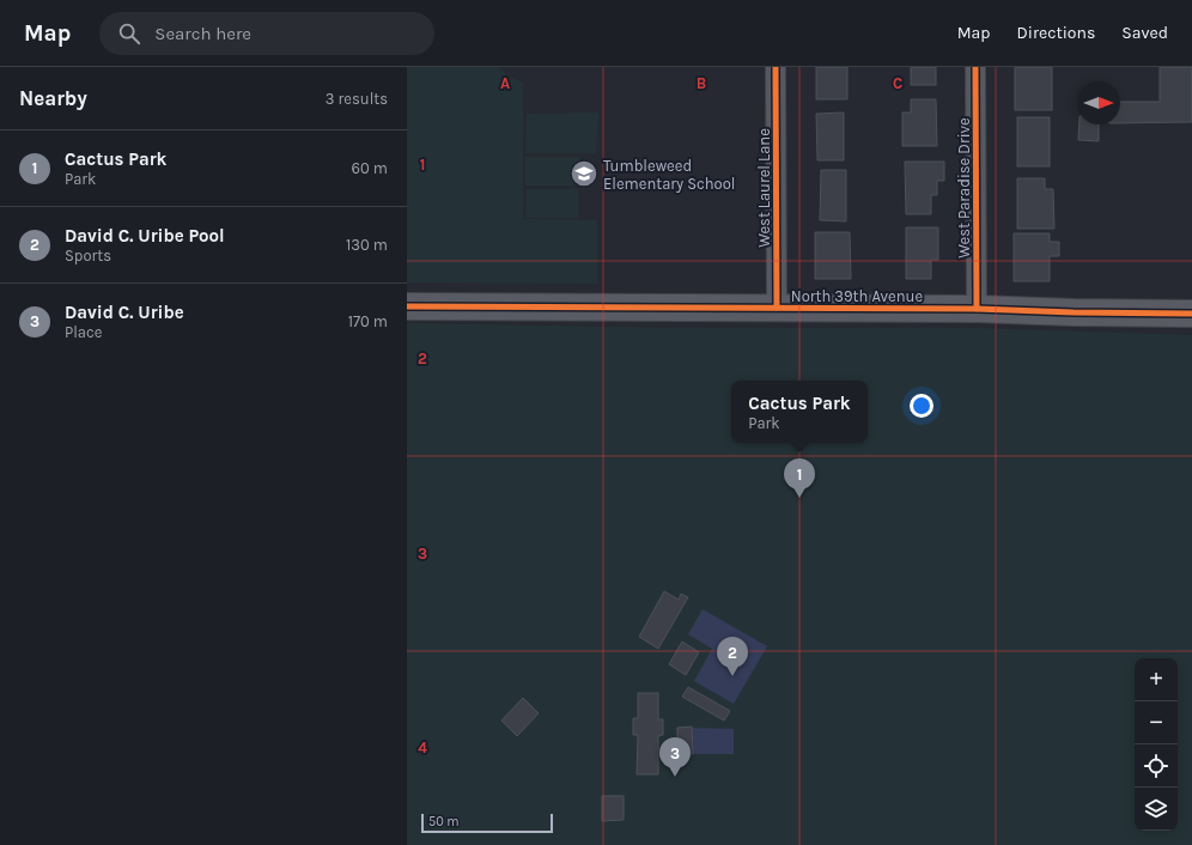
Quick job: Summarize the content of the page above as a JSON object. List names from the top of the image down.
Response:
{
  "streets": {
    "street": ["West Laurel Lane", "West Paradise Drive", "North 39th Avenue"]
  },
  "crossings": [
    ["West Laurel Lane", "North 39th Avenue"],
    ["West Paradise Drive", "North 39th Avenue"]
  ],
  "places": {
    "school or university": ["Tumbleweed Elementary School"]
  },
  "scale_bar": "50 m",
  "north": "right",
  "page": {
    "header": "Map",
    "search": "Search here",
    "nav": ["Map", "Directions", "Saved"],
    "heading": ["Nearby", "3 results"],
    "list": [
      {
        "mark": "1",
        "name": "Cactus Park",
        "note": "Park",
        "value": "60 m"
      },
      {
        "mark": "2",
        "name": "David C. Uribe Pool",
        "note": "Sports",
        "value": "130 m"
      },
      {
        "mark": "3",
        "name": "David C. Uribe",
        "note": "Place",
        "value": "170 m"
      }
    ],
    "popup": ["Cactus Park", "Park"],
    "pins": ["1", "2", "3"],
    "map_buttons": ["+", "−"],
    "scale": "50 m"
  },
  "grid": {
    "columns": ["A", "B", "C"],
    "rows": [
      "1",
      "2",
      "3",
      "4"
    ]
  }
}
